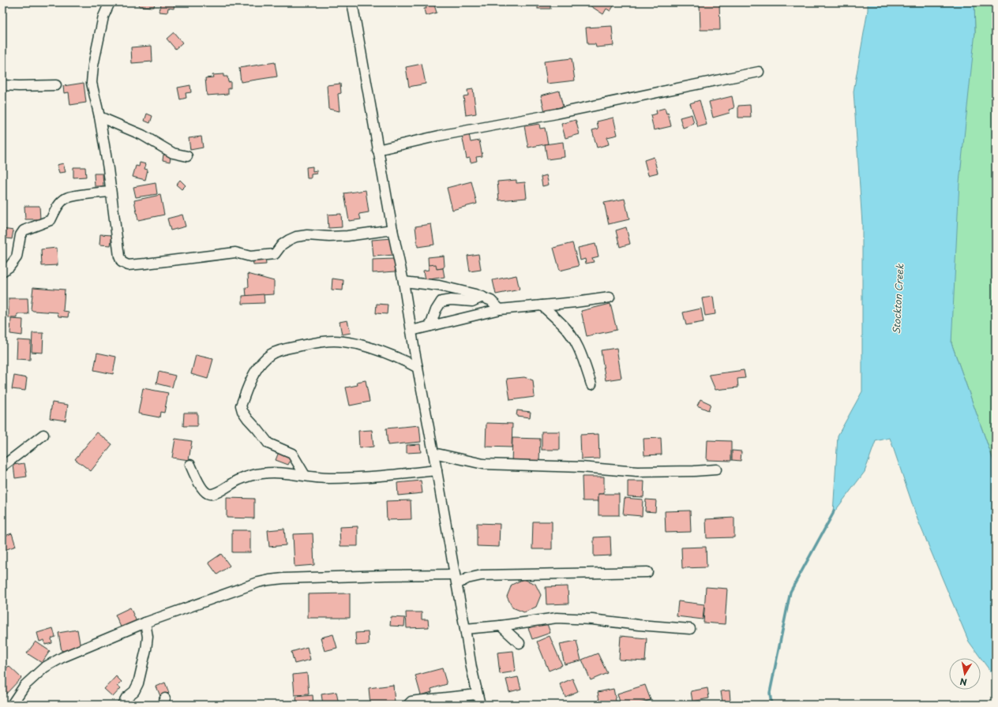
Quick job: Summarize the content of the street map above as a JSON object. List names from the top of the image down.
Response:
{
  "water": ["Stockton Creek"],
  "north": "bottom"
}
